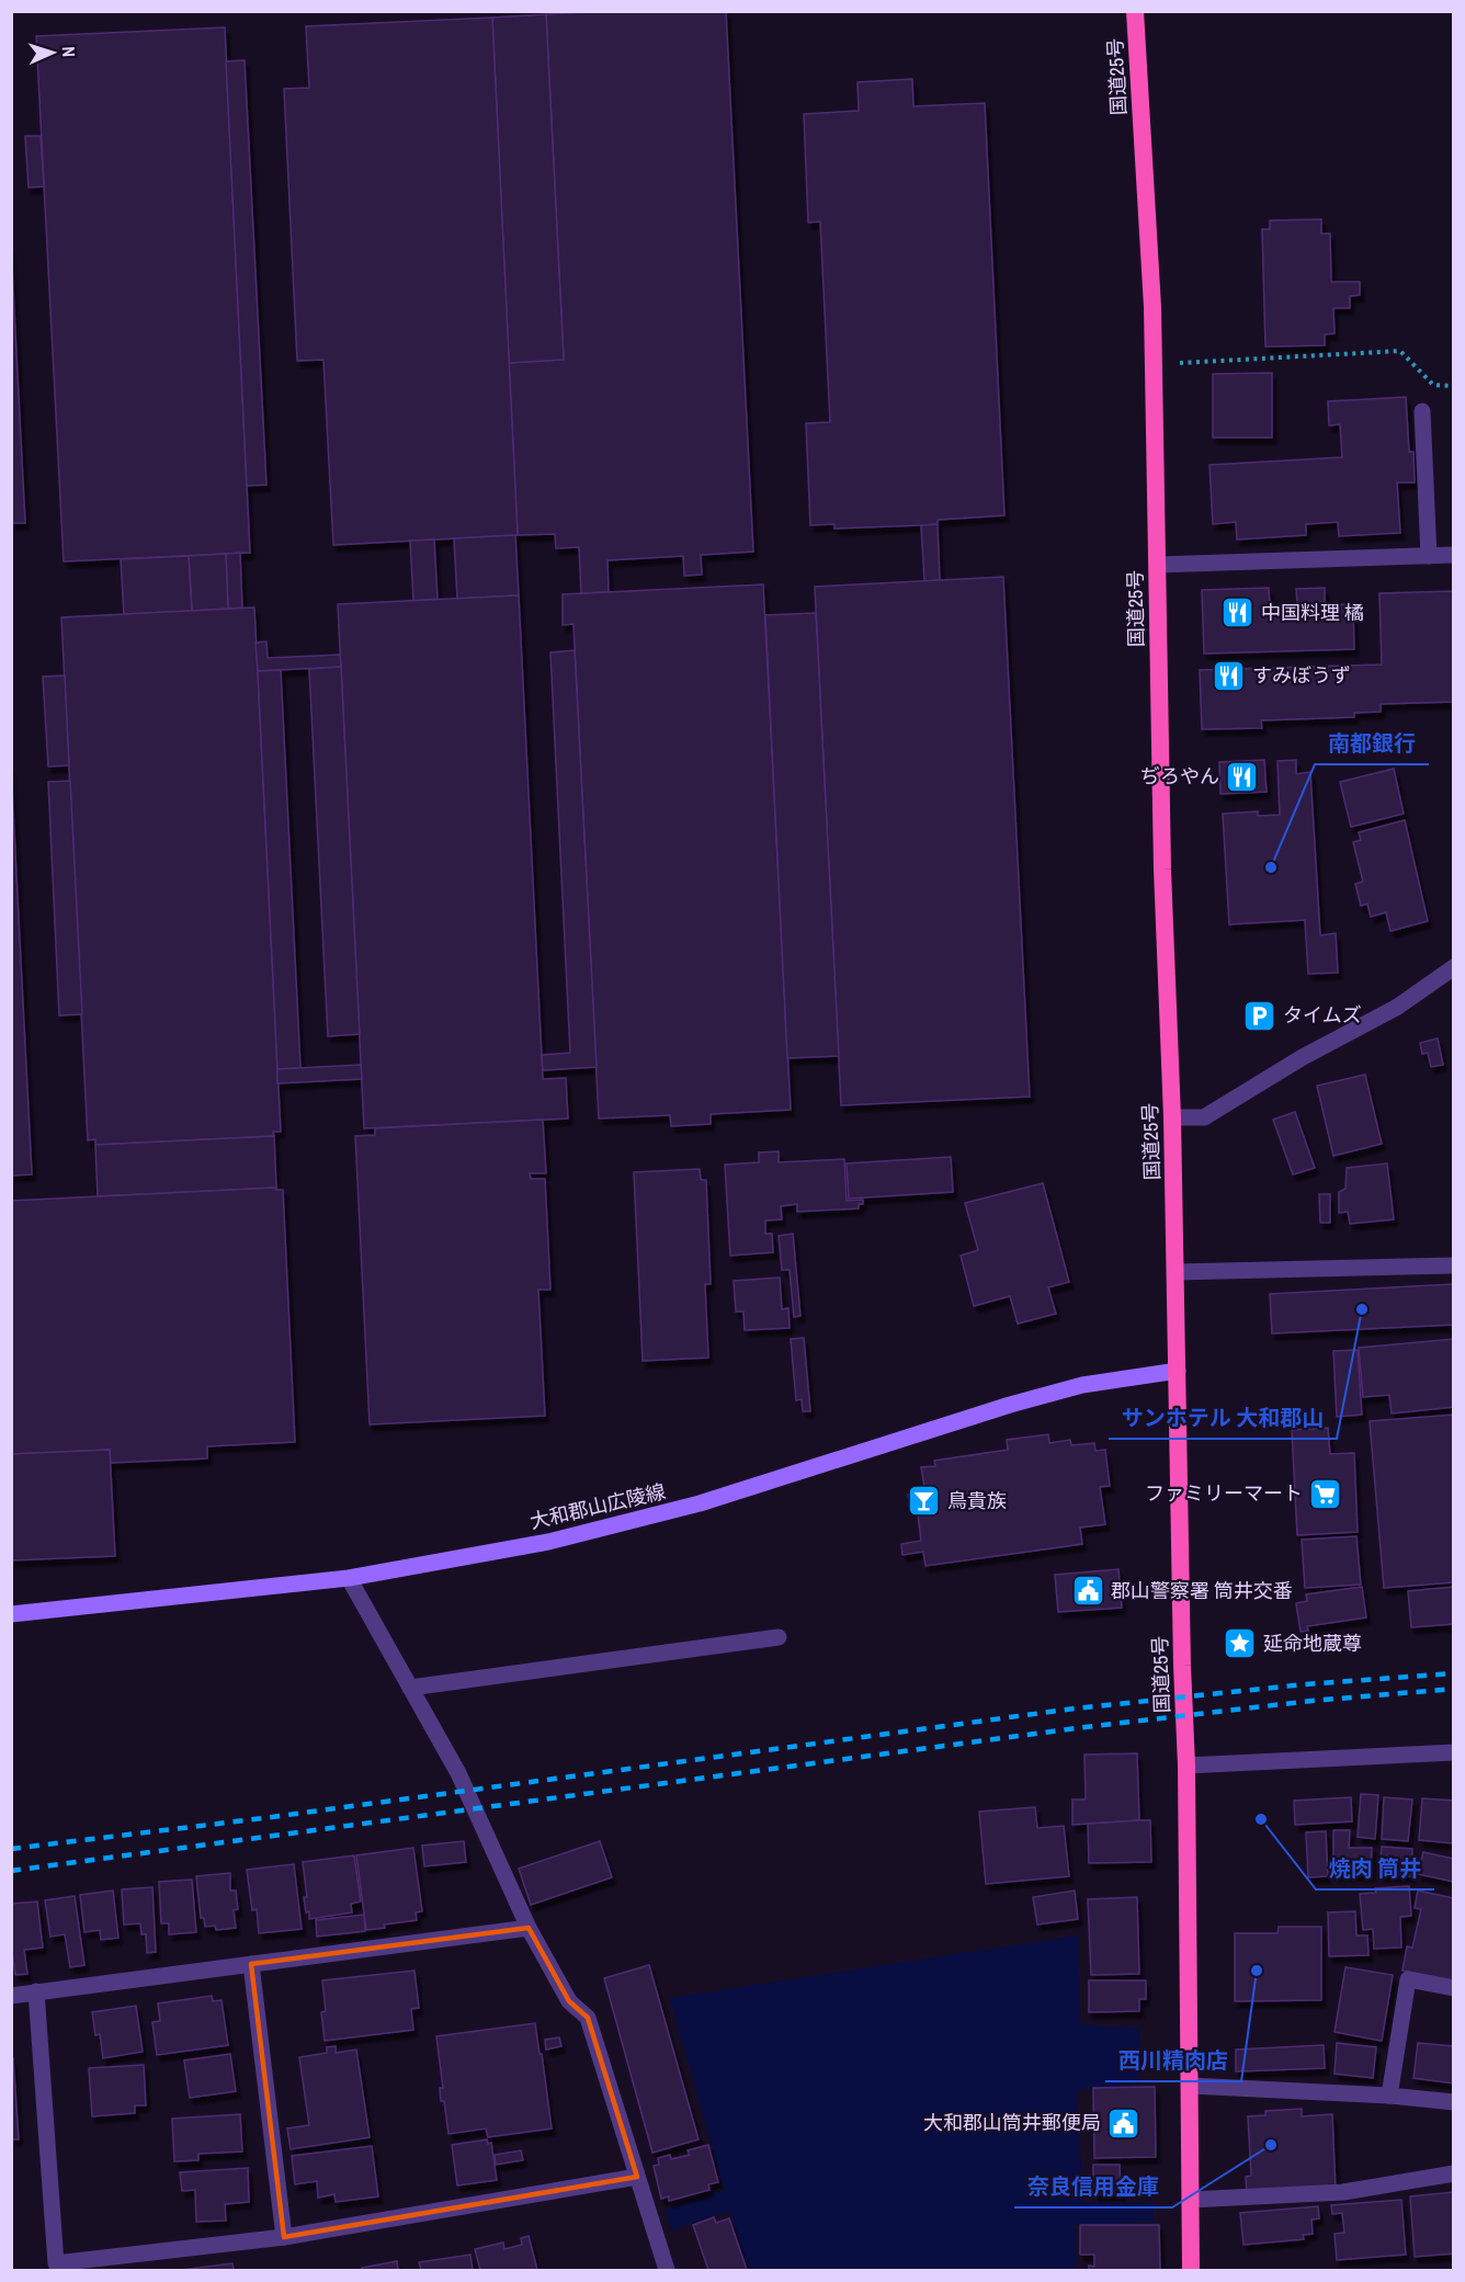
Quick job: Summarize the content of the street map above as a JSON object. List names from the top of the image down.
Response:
{
  "streets": {
    "highway": ["国道25号"],
    "main road": ["大和郡山広陵線"]
  },
  "crossings": [
    ["国道25号", "大和郡山広陵線"]
  ],
  "places": {
    "restaurant": ["中国料理 橘", "すみぼうず", "ぢろやん"],
    "other": [
      "南都銀行",
      "サンホテル 大和郡山",
      "焼肉 筒井",
      "西川精肉店",
      "奈良信用金庫"
    ],
    "parking": ["タイムズ"],
    "supermarket": ["ファミリーマート"],
    "bar": ["鳥貴族"],
    "public building": ["郡山警察署 筒井交番", "大和郡山筒井郵便局"],
    "place": ["延命地蔵尊"]
  },
  "north": "right"
}
